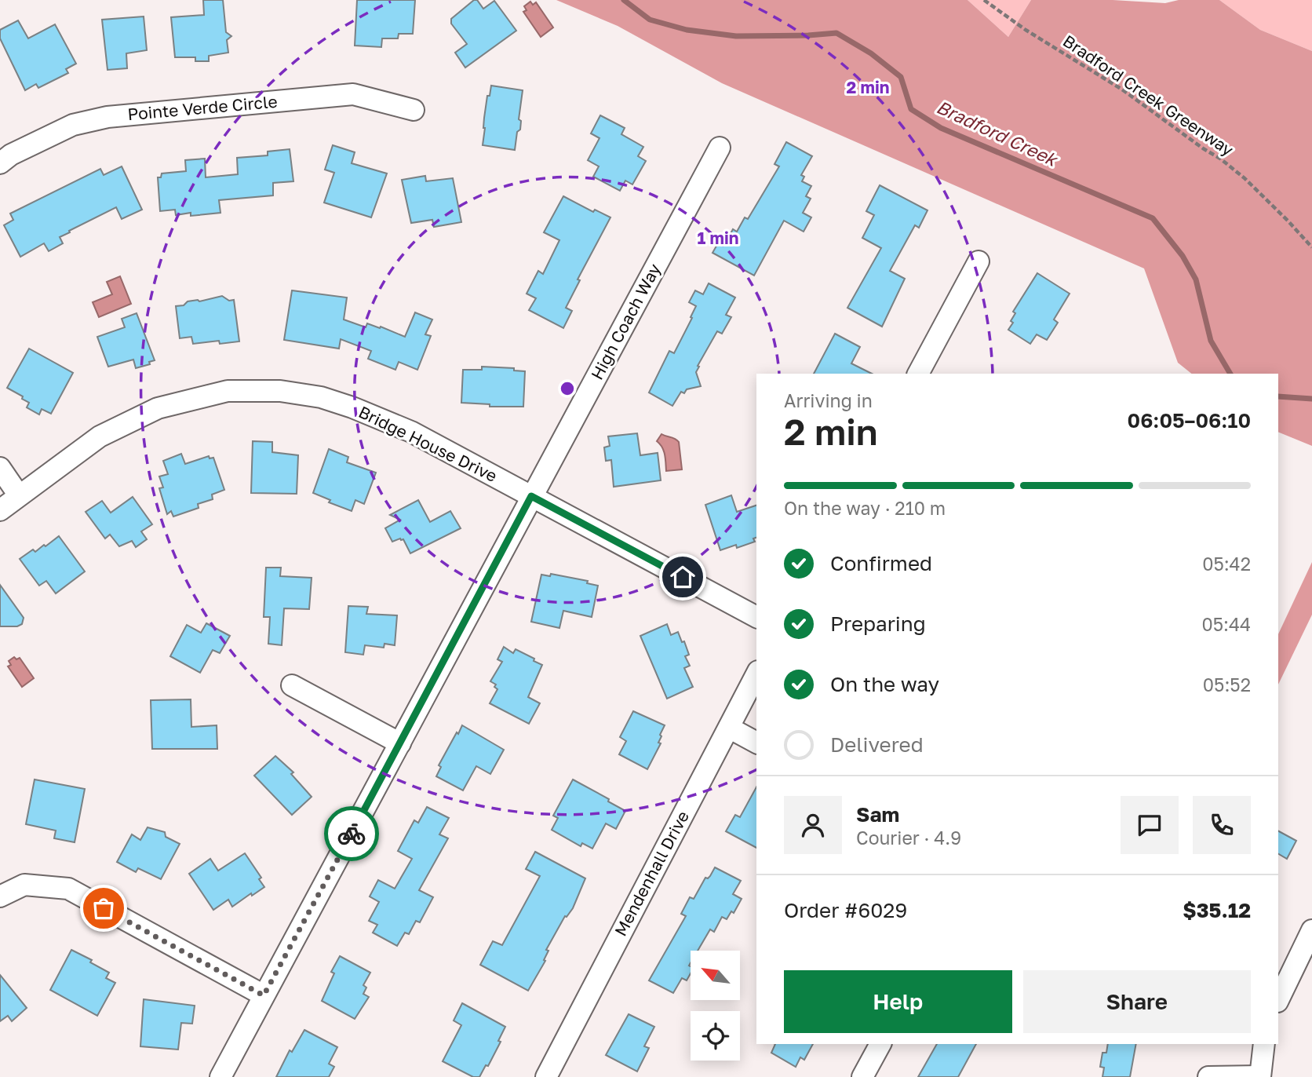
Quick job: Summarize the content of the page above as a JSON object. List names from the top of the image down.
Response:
{
  "streets": {
    "street": [
      "Pointe Verde Circle",
      "High Coach Way",
      "Bridge House Drive",
      "Mendenhall Drive"
    ],
    "path": ["Bradford Creek Greenway"]
  },
  "crossings": [
    ["High Coach Way", "Bridge House Drive"]
  ],
  "water": ["Bradford Creek"],
  "north": "top left",
  "page": {
    "heading": ["2 min", "Arriving in", "06:05–06:10"],
    "panel": [
      "Sam",
      "Courier · 4.9",
      "Order #6029",
      "$35.12"
    ],
    "bar": "On the way · 210 m",
    "list": [
      ["Confirmed", "05:42"],
      ["Preparing", "05:44"],
      ["On the way", "05:52"],
      "Delivered"
    ],
    "buttons": ["Help", "Share"]
  },
  "rings": ["2 min", "1 min"]
}
